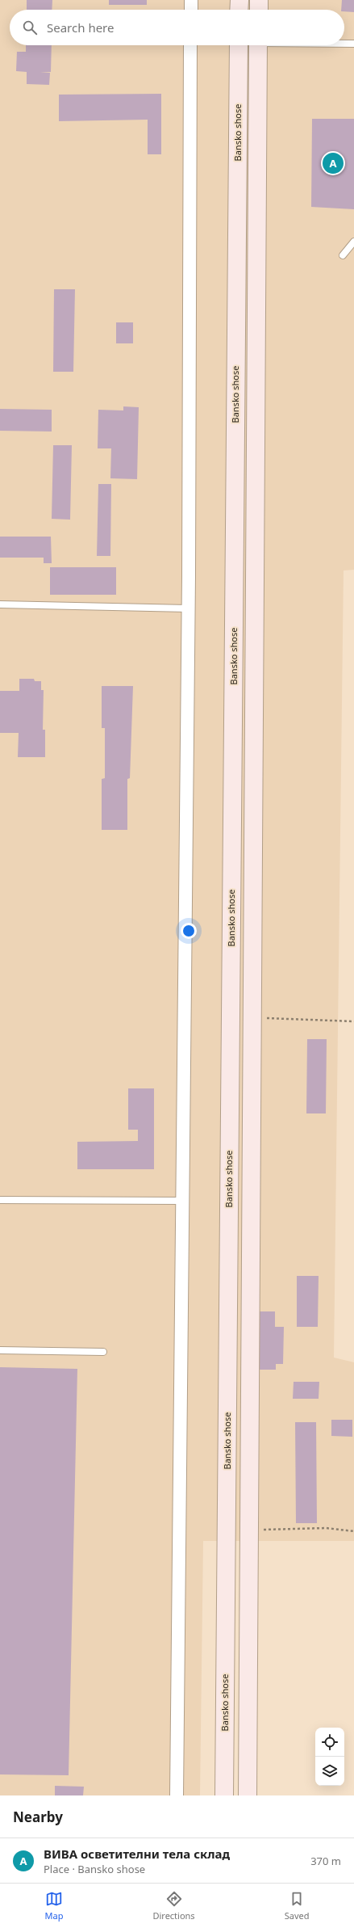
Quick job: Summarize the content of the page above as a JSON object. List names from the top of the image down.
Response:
{
  "streets": {
    "main road": ["Bansko shose"]
  },
  "page": {
    "search": "Search here",
    "pins": "A",
    "heading": "Nearby",
    "list": [
      {
        "mark": "A",
        "name": "ВИВА осветителни тела склад",
        "note": "Place · Bansko shose",
        "value": "370 m"
      }
    ],
    "nav": ["Map", "Directions", "Saved"]
  }
}
